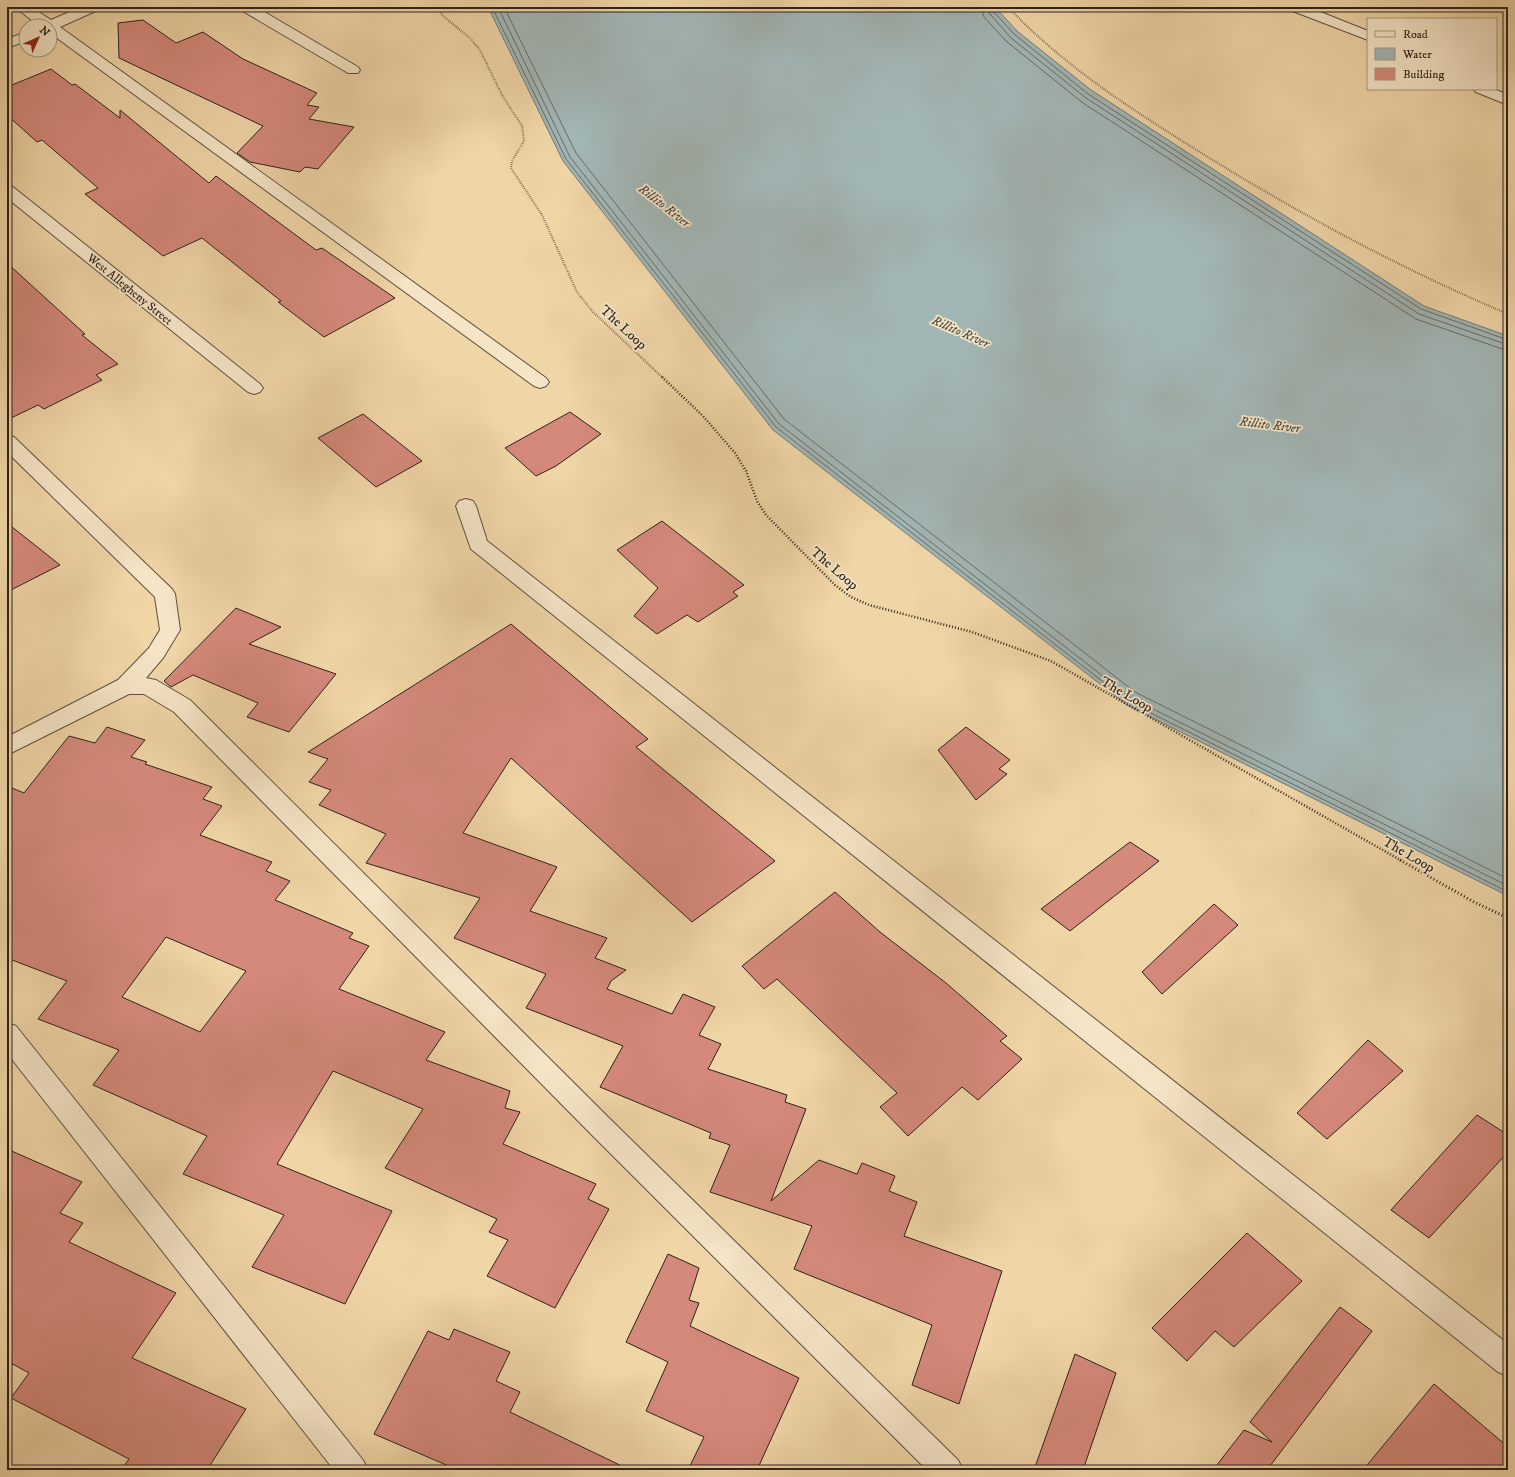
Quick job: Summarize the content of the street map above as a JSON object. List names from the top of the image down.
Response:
{
  "streets": {
    "street": ["West Allegheny Street"],
    "path": ["The Loop"]
  },
  "water": ["Rillito River"],
  "legend": ["Road", "Water", "Building"],
  "north": "top right"
}
